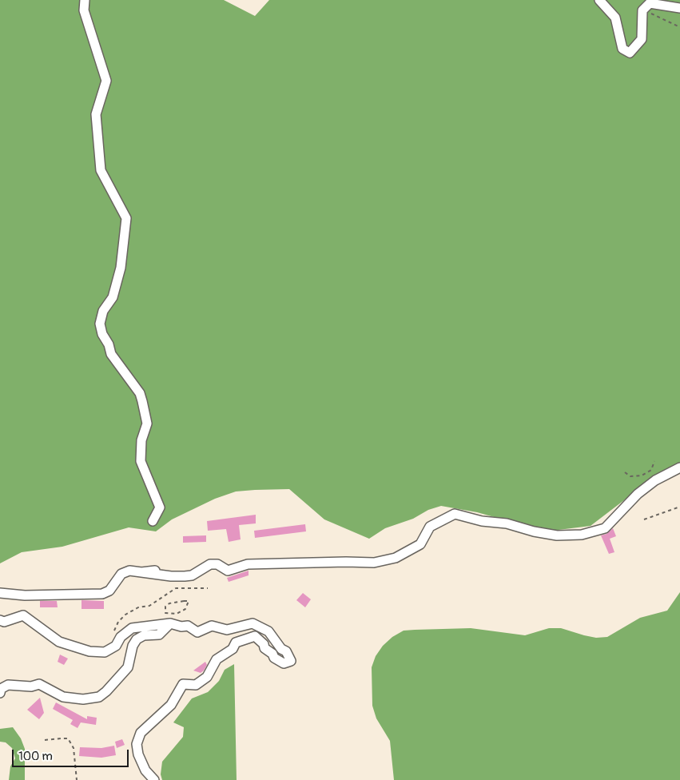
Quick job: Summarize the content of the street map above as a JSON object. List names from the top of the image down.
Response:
{
  "scale_bar": "100 m"
}
